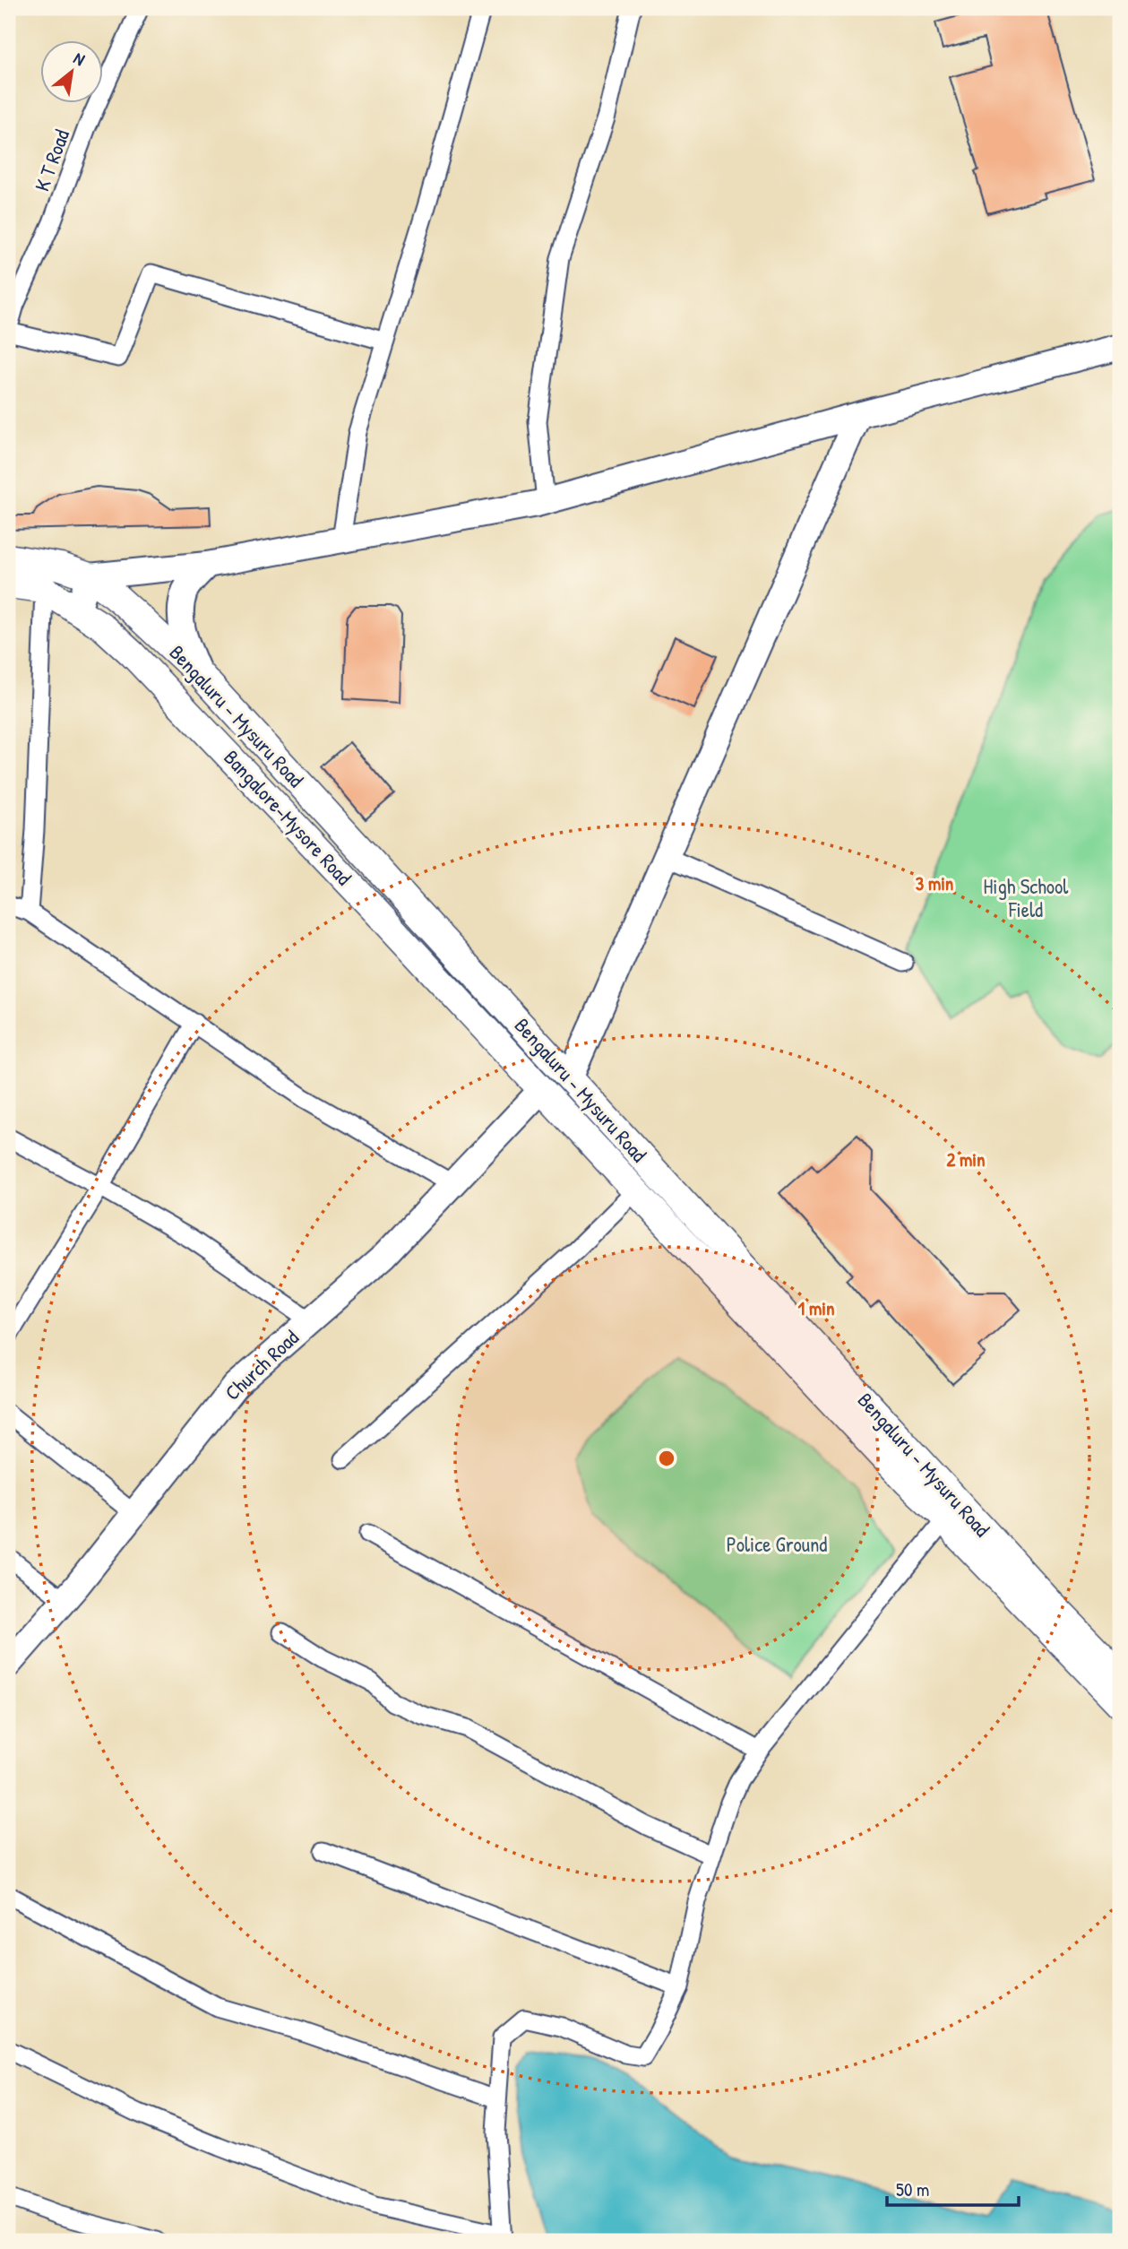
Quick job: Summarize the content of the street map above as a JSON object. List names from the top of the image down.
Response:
{
  "streets": {
    "main road": ["Bengaluru - Mysuru Road", "Bangalore-Mysore Road"],
    "street": ["K T Road", "Church Road"]
  },
  "crossings": [
    ["Bengaluru - Mysuru Road", "Bangalore-Mysore Road"],
    ["Bengaluru - Mysuru Road", "Church Road"],
    ["Bangalore-Mysore Road", "Church Road"]
  ],
  "parks": ["High School Field", "Police Ground"],
  "scale_bar": "50 m",
  "north": "top right",
  "rings": ["3 min", "2 min", "1 min"]
}
